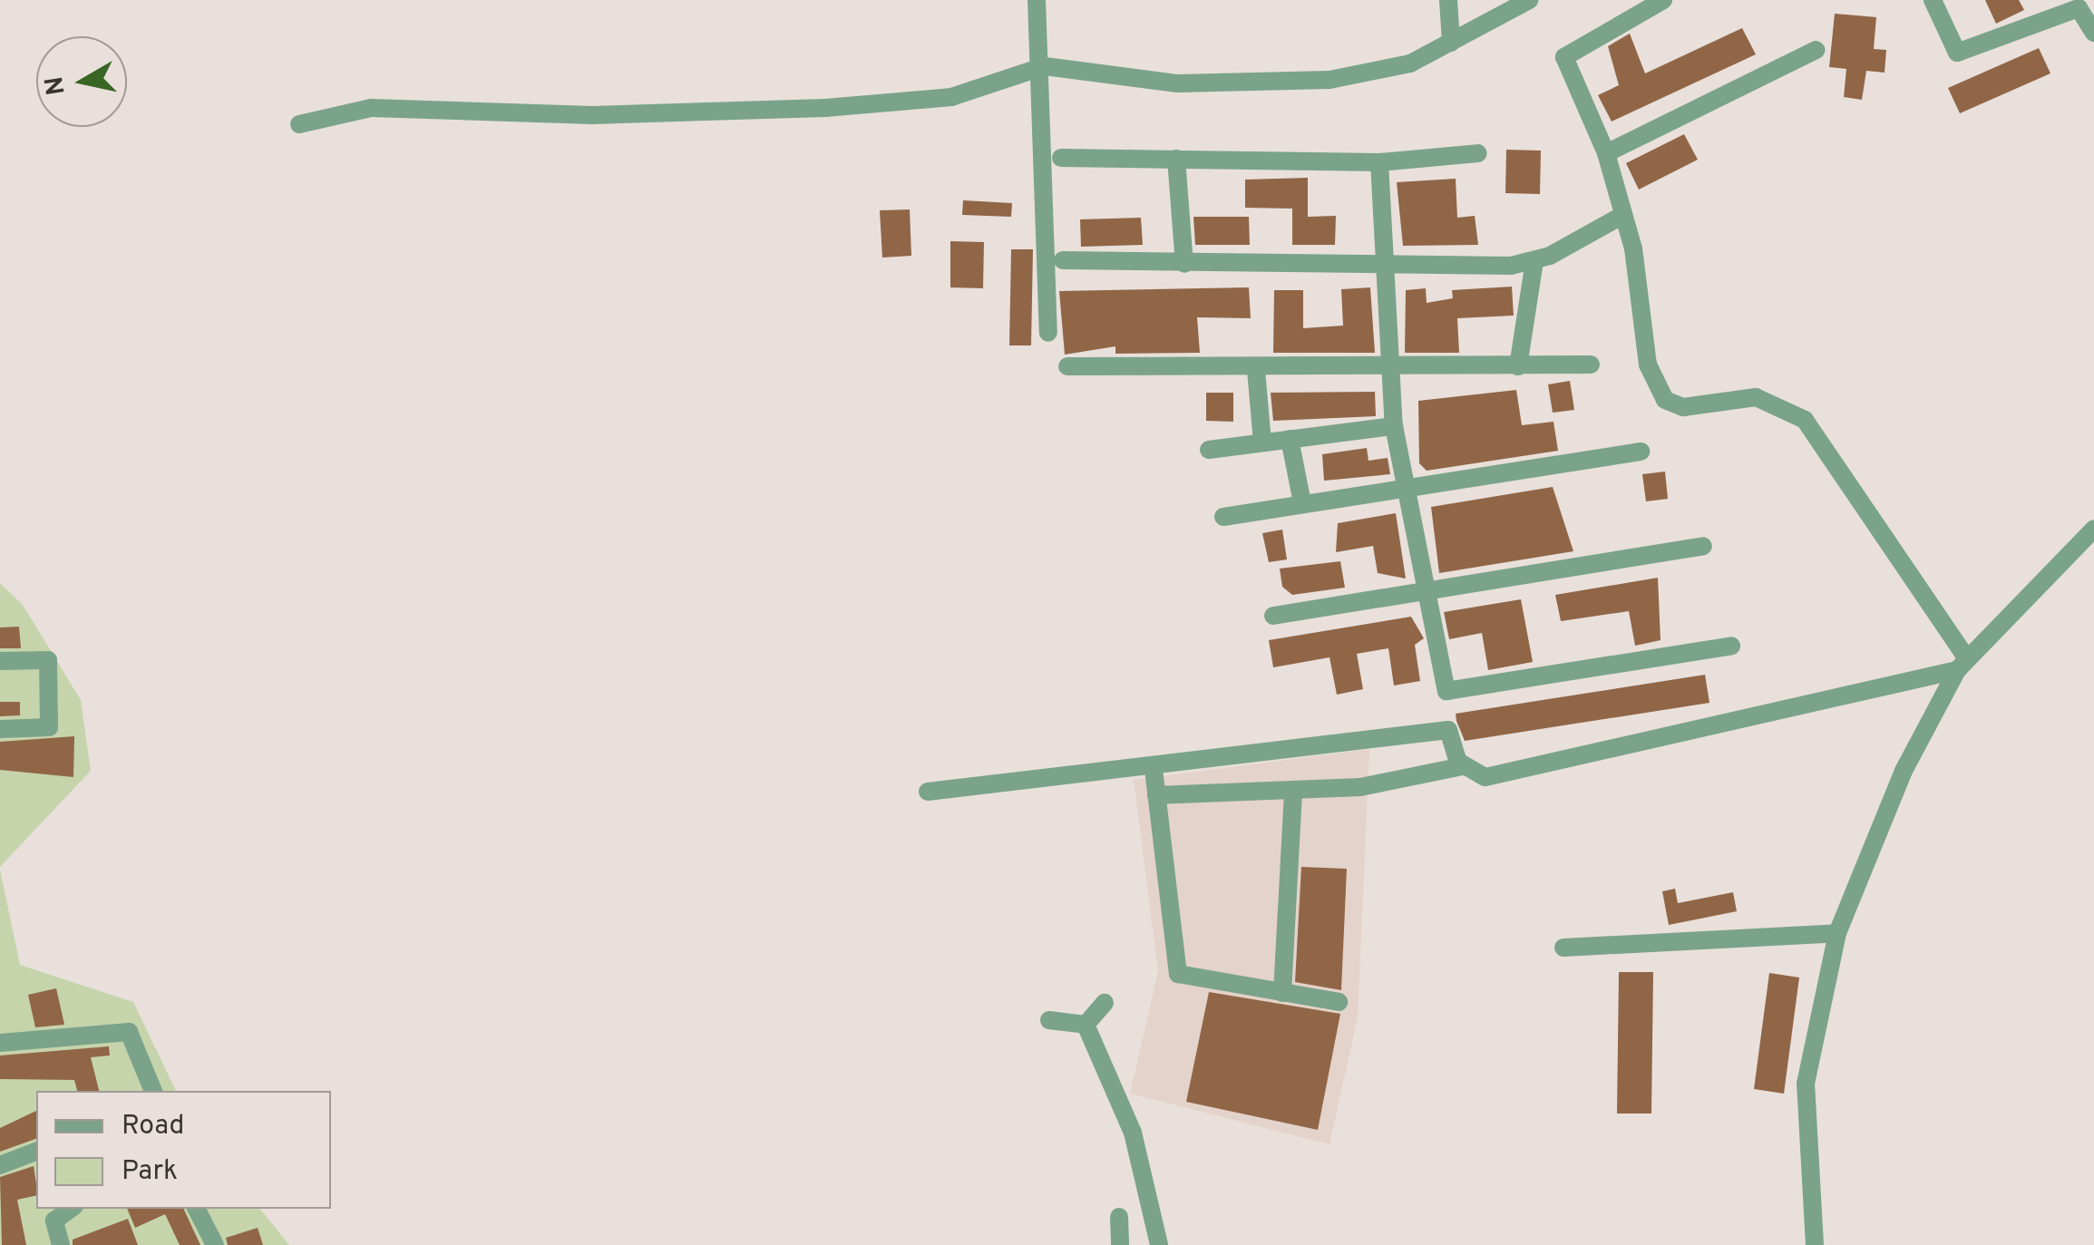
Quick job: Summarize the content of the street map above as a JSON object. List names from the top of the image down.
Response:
{
  "legend": ["Road", "Park"],
  "north": "left"
}
